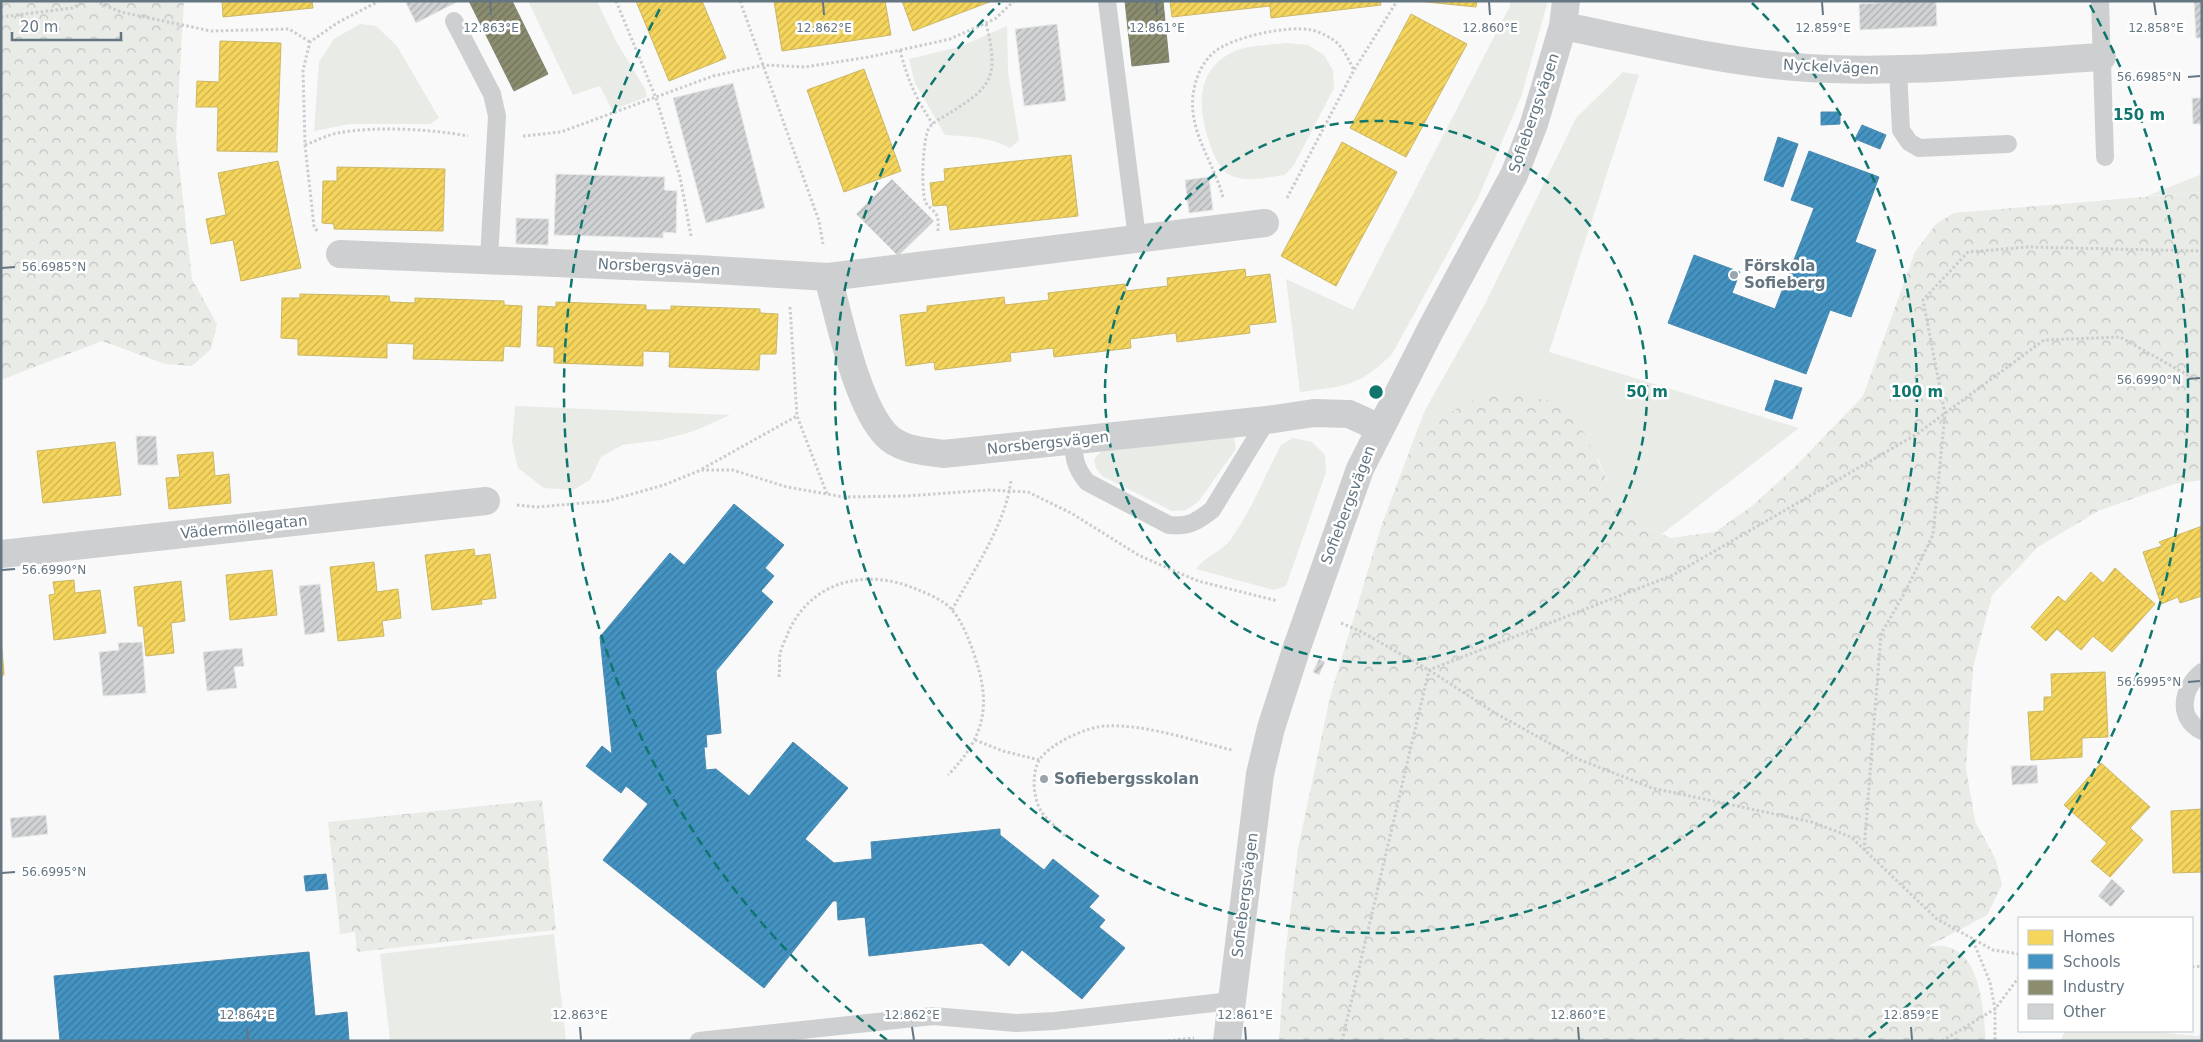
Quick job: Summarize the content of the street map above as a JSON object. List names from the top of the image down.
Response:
{
  "streets": {
    "street": [
      "Nyckelvägen",
      "Sofiebergsvägen",
      "Norsbergsvägen",
      "Vädermöllegatan"
    ]
  },
  "crossings": [
    ["Nyckelvägen", "Sofiebergsvägen"],
    ["Sofiebergsvägen", "Norsbergsvägen"]
  ],
  "places": ["Förskola Sofieberg", "Sofiebergsskolan"],
  "legend": [
    "Homes",
    "Schools",
    "Industry",
    "Other"
  ],
  "scale_bar": "20 m",
  "coordinates": [
    "12.863°E",
    "12.862°E",
    "12.861°E",
    "12.860°E",
    "12.859°E",
    "12.858°E",
    "56.6985°N",
    "56.6990°N",
    "56.6995°N",
    "12.864°E"
  ],
  "rings": ["150 m", "50 m", "100 m"]
}
